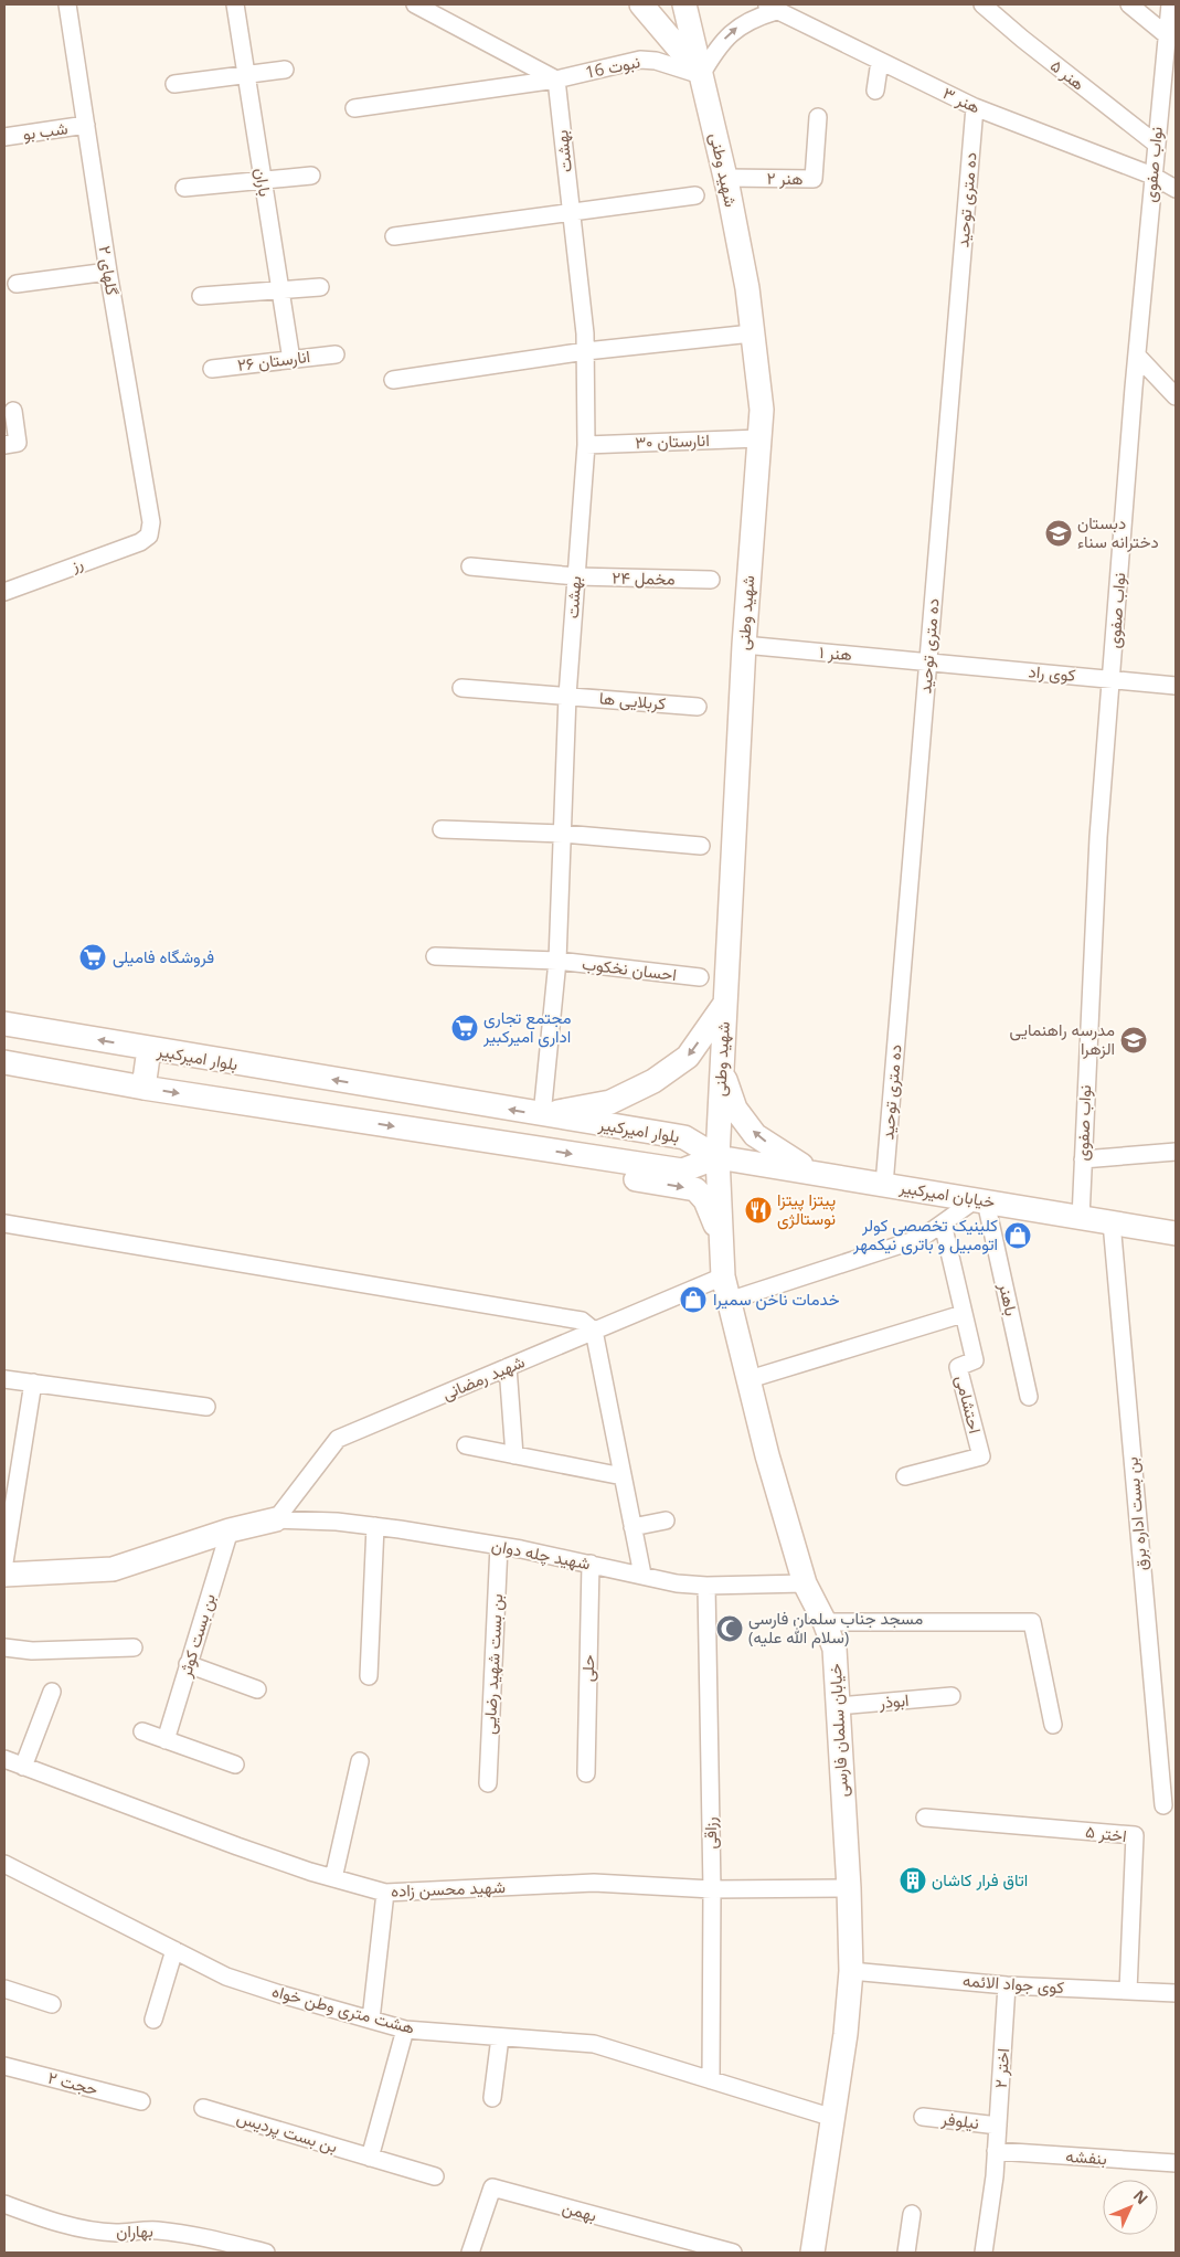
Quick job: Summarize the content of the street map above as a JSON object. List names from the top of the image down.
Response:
{
  "streets": {
    "main road": [
      "شهید وطنی",
      "بلوار امیرکبیر",
      "خیابان امیرکبیر",
      "خیابان سلمان فارسی"
    ],
    "street": [
      "نبوت 16",
      "هنر ۵",
      "هنر ۳",
      "شب بو",
      "بهشت",
      "نواب صفوی",
      "هنر ۲",
      "باران",
      "ده متری توحید",
      "گلهای ۲",
      "انارستان ۲۶",
      "انارستان ۳۰",
      "رز",
      "مخمل ۲۴",
      "هنر ۱",
      "کوی راد",
      "کربلایی ها",
      "احسان نخکوب",
      "باهنر",
      "شهید رمضانی",
      "احتشامی",
      "بن بست اداره برق",
      "شهید چله دوان",
      "بن بست کوثر",
      "بن بست شهید رضایی",
      "حلی",
      "ابوذر",
      "رزاقی",
      "اختر ۵",
      "شهید محسن زاده",
      "کوی جواد الائمه",
      "هشت متری وطن خواه",
      "اختر ۲",
      "حجت ۲",
      "نیلوفر",
      "بن بست پردیس",
      "بنفشه",
      "بهمن",
      "بهاران"
    ]
  },
  "crossings": [
    ["نبوت 16", "بهشت"],
    ["نبوت 16", "شهید وطنی"],
    ["هنر ۵", "نواب صفوی"],
    ["هنر ۳", "نواب صفوی"],
    ["هنر ۳", "ده متری توحید"],
    ["شب بو", "گلهای ۲"],
    ["بهشت", "انارستان ۳۰"],
    ["بهشت", "مخمل ۲۴"],
    ["بهشت", "کربلایی ها"],
    ["بهشت", "احسان نخکوب"],
    ["بهشت", "بلوار امیرکبیر"],
    ["نواب صفوی", "کوی راد"],
    ["نواب صفوی", "خیابان امیرکبیر"],
    ["شهید وطنی", "هنر ۲"],
    ["شهید وطنی", "انارستان ۳۰"],
    ["شهید وطنی", "هنر ۱"],
    ["شهید وطنی", "بلوار امیرکبیر"],
    ["شهید وطنی", "خیابان امیرکبیر"],
    ["شهید وطنی", "خیابان سلمان فارسی"],
    ["باران", "انارستان ۲۶"],
    ["ده متری توحید", "هنر ۱"],
    ["ده متری توحید", "کوی راد"],
    ["ده متری توحید", "خیابان امیرکبیر"],
    ["گلهای ۲", "رز"],
    ["هنر ۱", "کوی راد"],
    ["بلوار امیرکبیر", "خیابان امیرکبیر"],
    ["بلوار امیرکبیر", "خیابان سلمان فارسی"],
    ["خیابان امیرکبیر", "باهنر"],
    ["خیابان امیرکبیر", "بن بست اداره برق"],
    ["خیابان امیرکبیر", "خیابان سلمان فارسی"],
    ["شهید رمضانی", "شهید چله دوان"],
    ["شهید رمضانی", "خیابان سلمان فارسی"],
    ["شهید چله دوان", "بن بست شهید رضایی"],
    ["شهید چله دوان", "حلی"],
    ["شهید چله دوان", "خیابان سلمان فارسی"],
    ["شهید چله دوان", "رزاقی"],
    ["ابوذر", "خیابان سلمان فارسی"],
    ["خیابان سلمان فارسی", "شهید محسن زاده"],
    ["خیابان سلمان فارسی", "کوی جواد الائمه"],
    ["خیابان سلمان فارسی", "هشت متری وطن خواه"],
    ["رزاقی", "شهید محسن زاده"],
    ["رزاقی", "هشت متری وطن خواه"],
    ["اختر ۵", "کوی جواد الائمه"],
    ["کوی جواد الائمه", "اختر ۲"],
    ["اختر ۲", "نیلوفر"],
    ["اختر ۲", "بنفشه"]
  ],
  "places": {
    "school or university": ["دبستان دخترانه سناء", "مدرسه راهنمایی الزهرا"],
    "supermarket": ["فروشگاه فامیلی", "مجتمع تجاری اداری امیرکبیر"],
    "restaurant": ["پیتزا پیتزا نوستالژی"],
    "shop": ["کلینیک تخصصی کولر اتومبیل و باتری نیکمهر", "خدمات ناخن سمیرا"],
    "mosque": ["مسجد جناب سلمان فارسی (سلام الله علیه)"],
    "building": ["اتاق فرار کاشان"]
  },
  "north": "top right"
}
